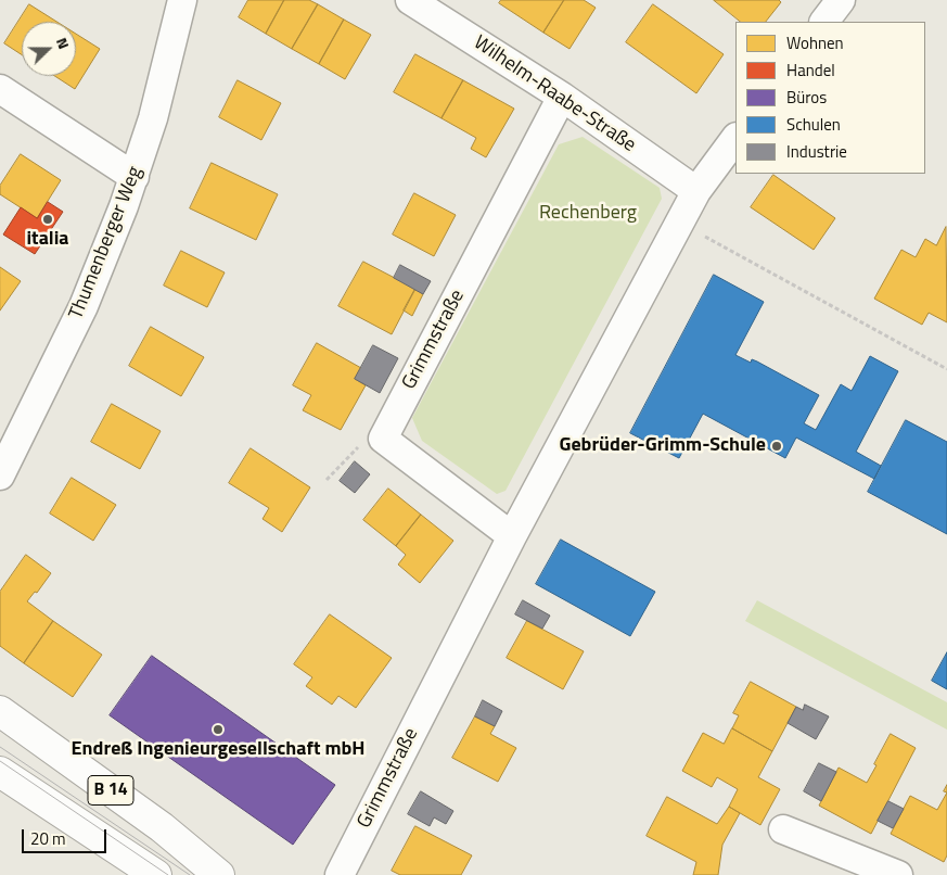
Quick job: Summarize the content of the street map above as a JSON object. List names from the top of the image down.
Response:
{
  "streets": {
    "main road": ["B 14"],
    "street": ["Wilhelm-Raabe-Straße", "Thumenberger Weg", "Grimmstraße"]
  },
  "crossings": [
    ["Wilhelm-Raabe-Straße", "Grimmstraße"]
  ],
  "parks": ["Rechenberg"],
  "places": ["italia", "Gebrüder-Grimm-Schule", "Endreß Ingenieurgesellschaft mbH"],
  "legend": [
    "Wohnen",
    "Handel",
    "Büros",
    "Schulen",
    "Industrie"
  ],
  "scale_bar": "20 m",
  "north": "right"
}
